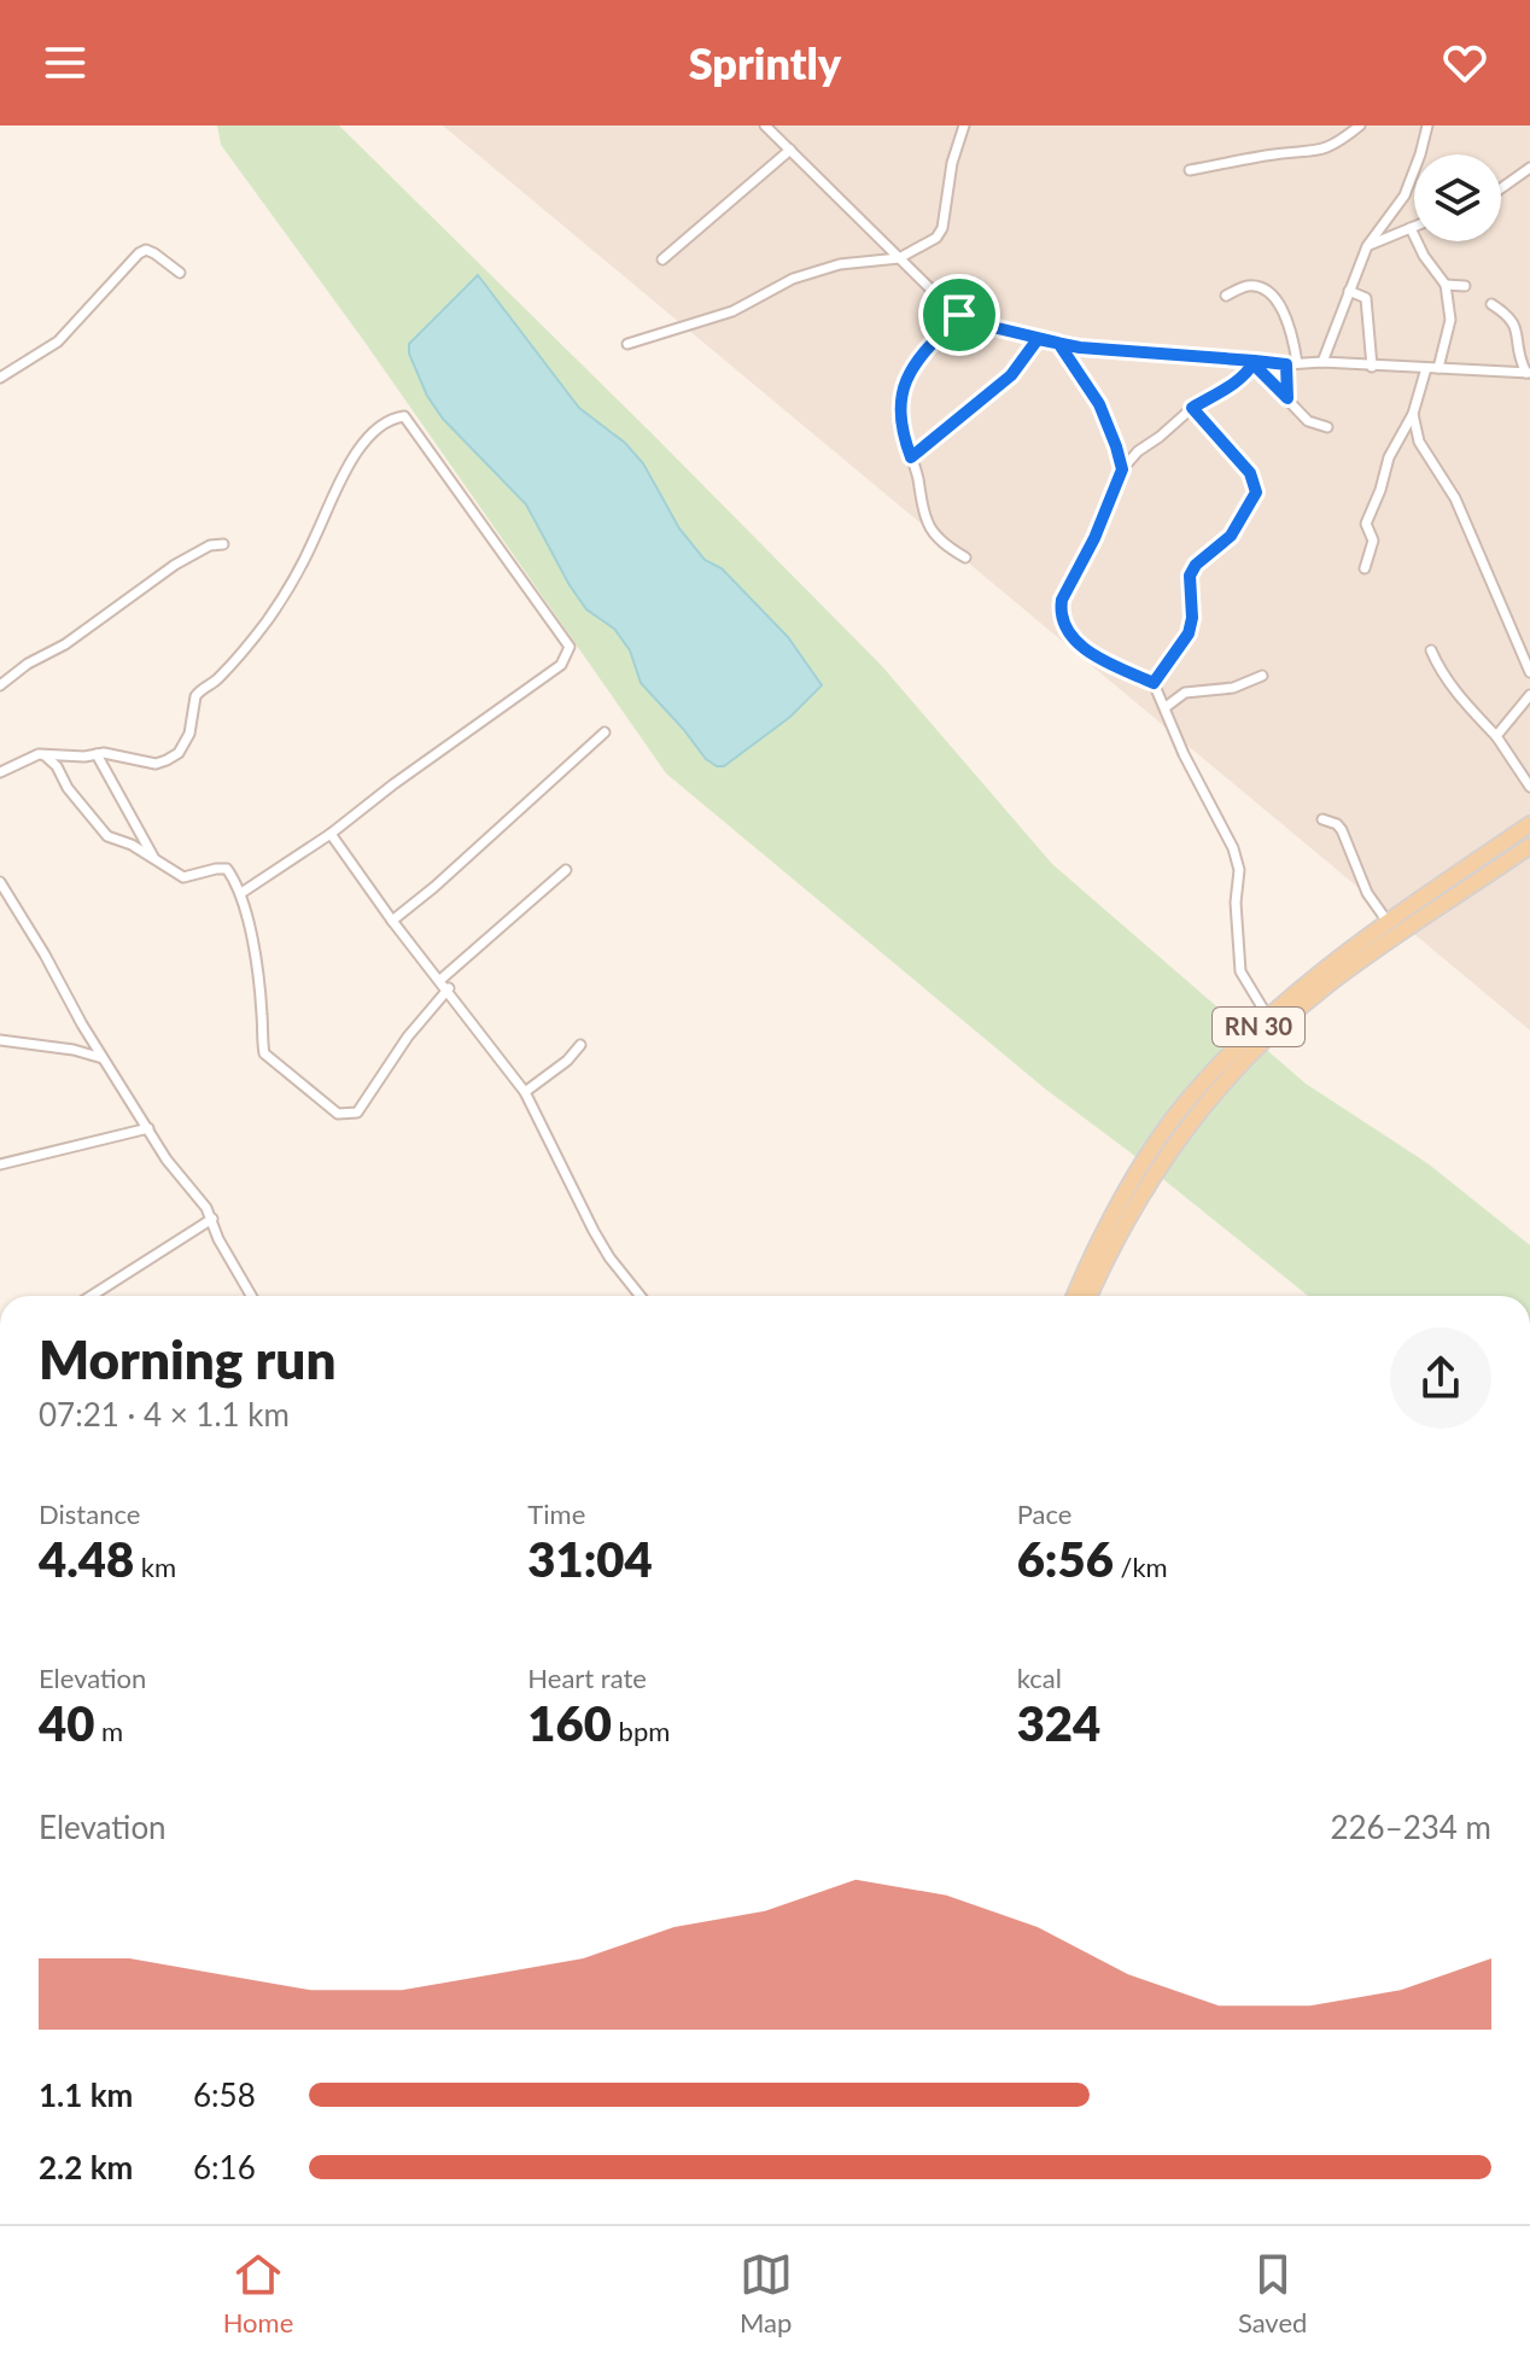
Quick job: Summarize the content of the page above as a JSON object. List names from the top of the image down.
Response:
{
  "streets": {
    "main road": ["RN 30"]
  },
  "page": {
    "header": "Sprintly",
    "heading": ["Morning run", "07:21 · 4 × 1.1 km"],
    "stats": [
      ["Distance", "4.48 km"],
      ["Time", "31:04"],
      ["Pace", "6:56 /km"],
      ["Elevation", "40 m"],
      ["Heart rate", "160 bpm"],
      ["kcal", "324"]
    ],
    "chart": ["Elevation", "226–234 m"],
    "list": [
      {
        "name": "1.1 km",
        "note": "6:58"
      },
      {
        "name": "2.2 km",
        "note": "6:16"
      }
    ],
    "tabs": ["Home", "Map", "Saved"]
  }
}
